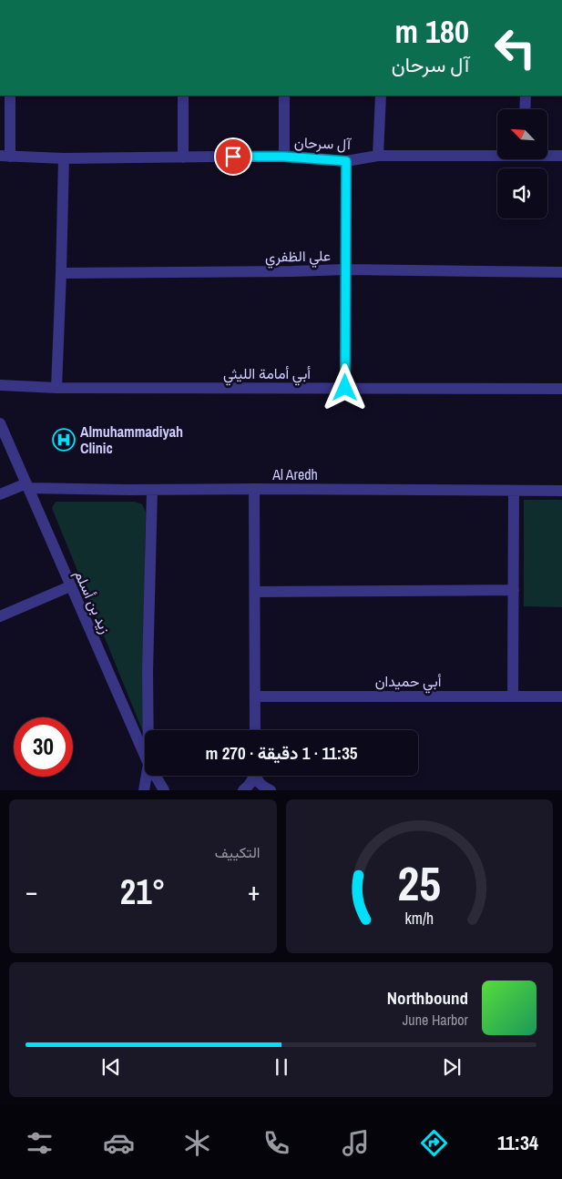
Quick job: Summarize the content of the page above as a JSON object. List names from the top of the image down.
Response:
{
  "streets": {
    "street": [
      "آل سرحان",
      "علي الظفري",
      "أبي أمامة الليثي",
      "Al Aredh",
      "زيد بن أسلم",
      "أبي حميدان"
    ]
  },
  "crossings": [
    ["Al Aredh", "زيد بن أسلم"]
  ],
  "places": {
    "hospital": ["Almuhammadiyah Clinic"]
  },
  "north": "top left",
  "page": {
    "turn": ["180 m", "آل سرحان"],
    "limit": "30",
    "trip": "11:35 · 1 دقيقة · 270 m",
    "tile": "التكييف",
    "heat": ["−", "21°", "+"],
    "song": ["Northbound", "June Harbor"],
    "tabs": "11:34",
    "gauge": ["25", "km/h"]
  }
}
